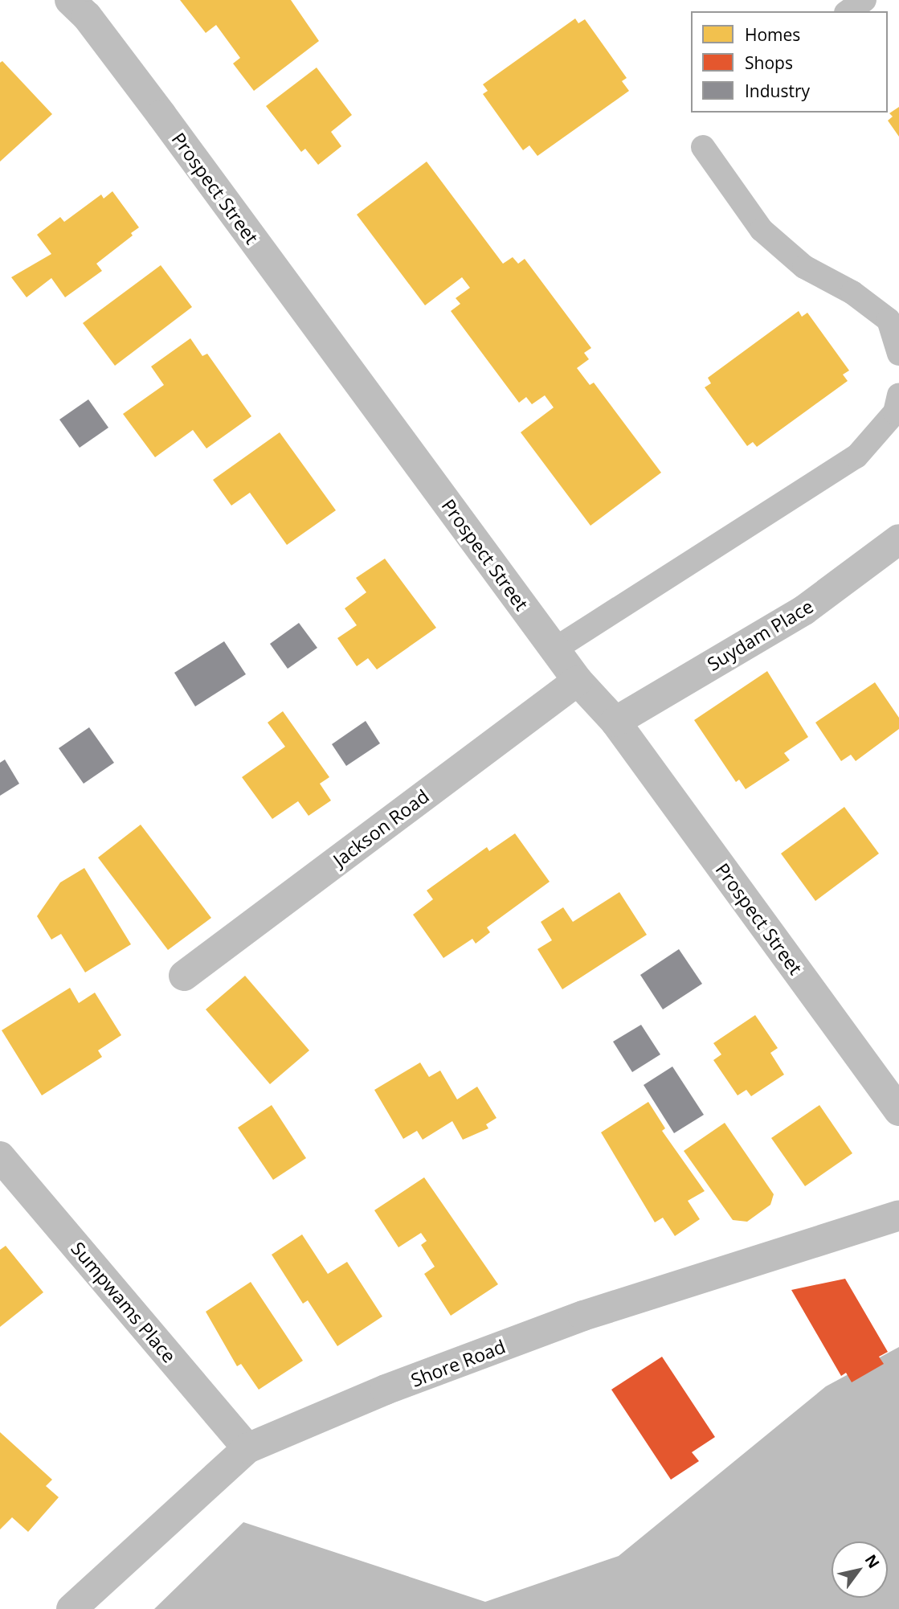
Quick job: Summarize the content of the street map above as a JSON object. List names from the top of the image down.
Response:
{
  "streets": {
    "street": [
      "Prospect Street",
      "Suydam Place",
      "Jackson Road",
      "Sumpwams Place",
      "Shore Road"
    ]
  },
  "crossings": [
    ["Prospect Street", "Suydam Place"],
    ["Prospect Street", "Jackson Road"],
    ["Sumpwams Place", "Shore Road"]
  ],
  "legend": ["Homes", "Shops", "Industry"],
  "north": "top right"
}
